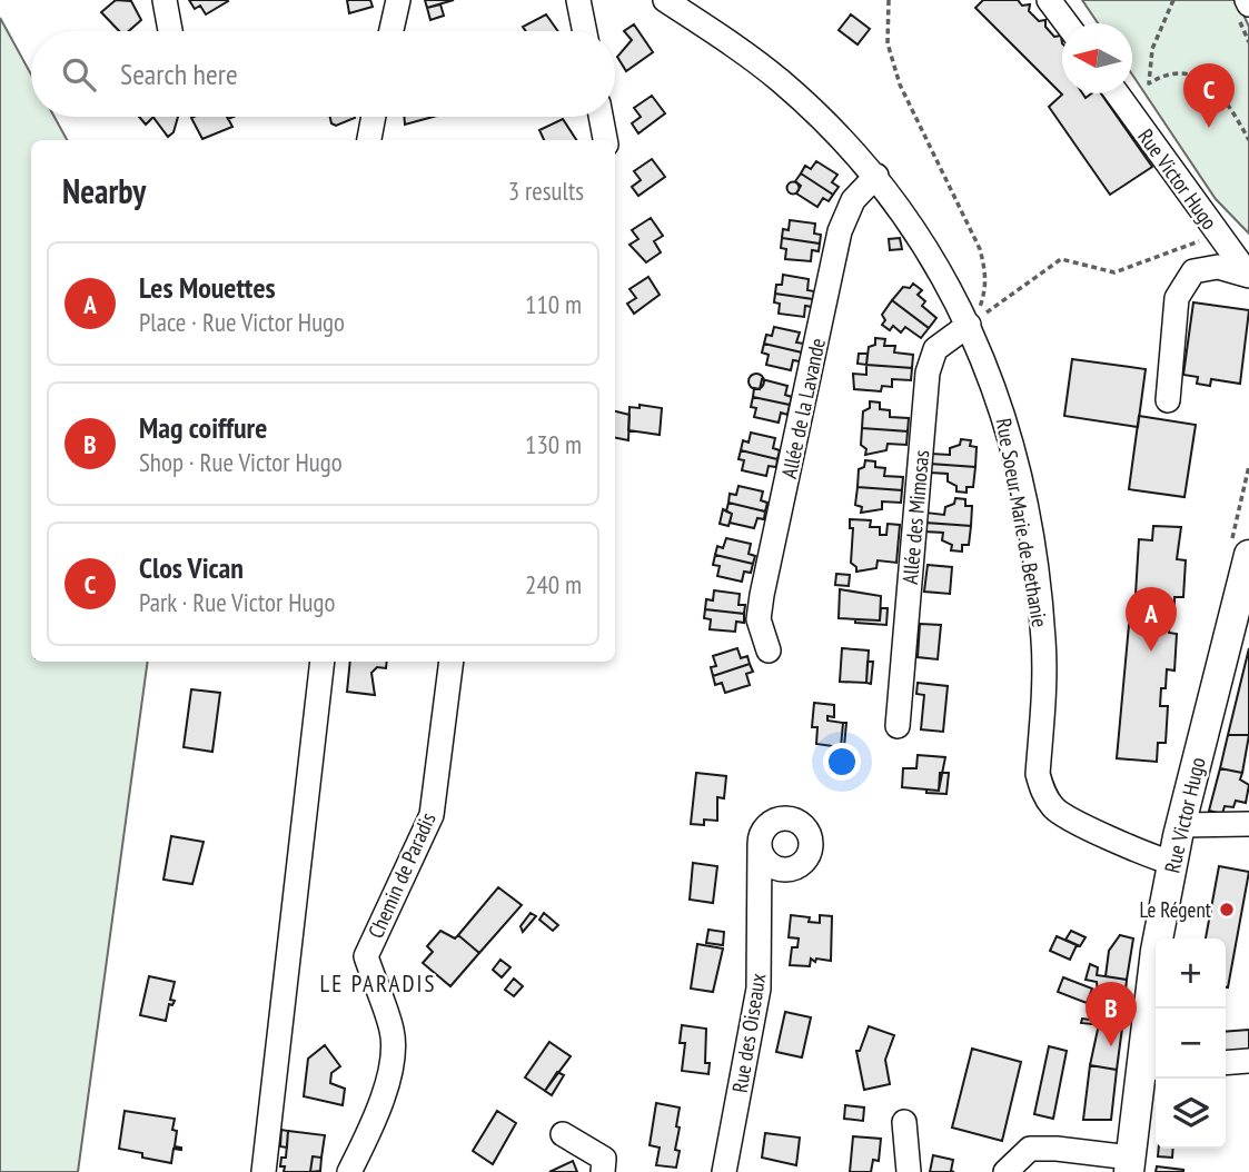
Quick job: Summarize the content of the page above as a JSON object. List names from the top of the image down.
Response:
{
  "streets": {
    "main road": ["Rue Victor Hugo"],
    "street": [
      "Allée de la Lavande",
      "Allée des Mimosas",
      "Rue Soeur Marie de Bethanie",
      "Chemin de Paradis",
      "Rue des Oiseaux"
    ]
  },
  "crossings": [
    ["Rue Victor Hugo", "Rue Soeur Marie de Bethanie"],
    ["Allée de la Lavande", "Rue Soeur Marie de Bethanie"],
    ["Allée des Mimosas", "Rue Soeur Marie de Bethanie"]
  ],
  "districts": ["LE PARADIS"],
  "places": ["Le Régent"],
  "north": "left",
  "page": {
    "search": "Search here",
    "pins": ["C", "A", "B"],
    "heading": ["Nearby", "3 results"],
    "list": [
      {
        "mark": "A",
        "name": "Les Mouettes",
        "note": "Place · Rue Victor Hugo",
        "value": "110 m"
      },
      {
        "mark": "B",
        "name": "Mag coiffure",
        "note": "Shop · Rue Victor Hugo",
        "value": "130 m"
      },
      {
        "mark": "C",
        "name": "Clos Vican",
        "note": "Park · Rue Victor Hugo",
        "value": "240 m"
      }
    ],
    "map_buttons": ["+", "−"]
  }
}
